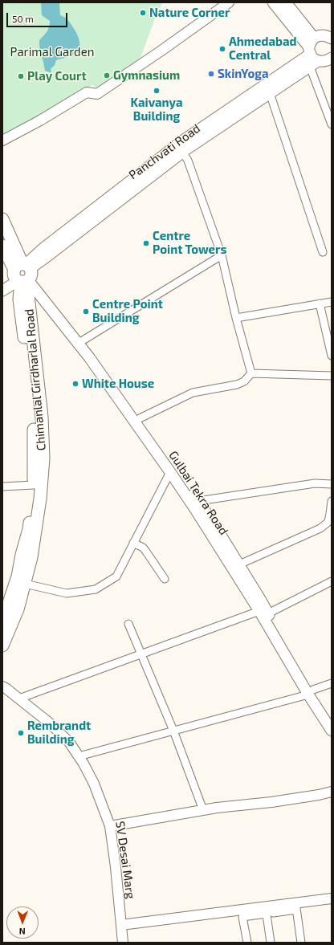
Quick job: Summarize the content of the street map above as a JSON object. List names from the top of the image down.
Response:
{
  "streets": {
    "main road": ["Panchvati Road", "Chimanlal Girdharlal Road", "Gulbai Tekra Road"],
    "street": ["SV Desai Marg"]
  },
  "crossings": [
    ["Panchvati Road", "Chimanlal Girdharlal Road"],
    ["Panchvati Road", "Gulbai Tekra Road"],
    ["Chimanlal Girdharlal Road", "Gulbai Tekra Road"]
  ],
  "parks": ["Parimal Garden"],
  "places": [
    "Nature Corner",
    "Ahmedabad Central",
    "SkinYoga",
    "Gymnasium",
    "Play Court",
    "Kaivanya Building",
    "Centre Point Towers",
    "Centre Point Building",
    "White House",
    "Rembrandt Building"
  ],
  "scale_bar": "50 m",
  "north": "bottom"
}
